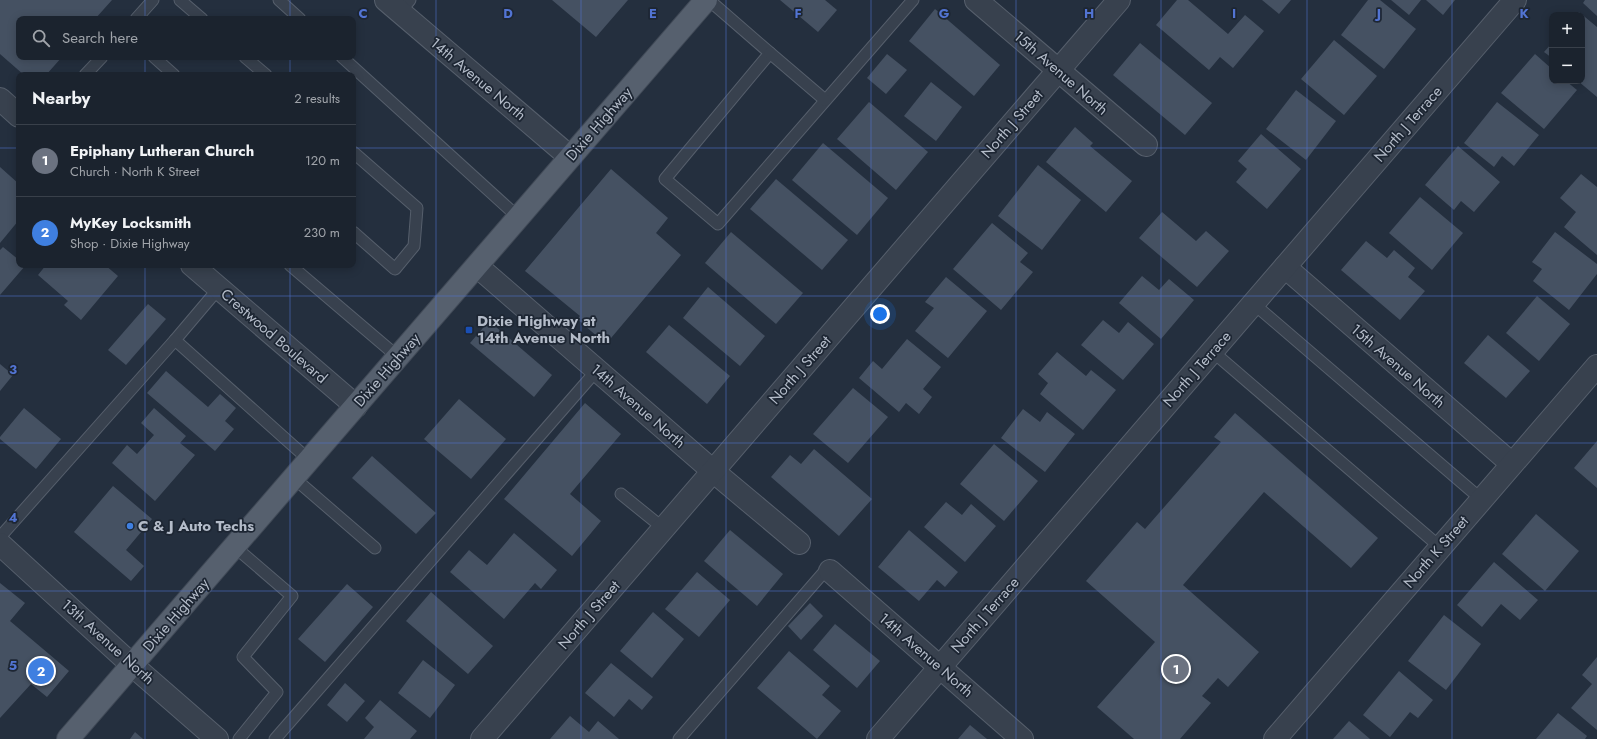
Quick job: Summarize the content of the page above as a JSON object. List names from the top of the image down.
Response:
{
  "streets": {
    "main road": ["Dixie Highway"],
    "street": [
      "15th Avenue North",
      "14th Avenue North",
      "North J Street",
      "North J Terrace",
      "Crestwood Boulevard",
      "North K Street",
      "13th Avenue North"
    ]
  },
  "crossings": [
    ["15th Avenue North", "North J Street"],
    ["15th Avenue North", "North J Terrace"],
    ["15th Avenue North", "North K Street"],
    ["14th Avenue North", "Dixie Highway"],
    ["14th Avenue North", "North J Street"],
    ["14th Avenue North", "North J Terrace"],
    ["Dixie Highway", "Crestwood Boulevard"],
    ["Dixie Highway", "13th Avenue North"]
  ],
  "places": {
    "transit": ["Dixie Highway at 14th Avenue North"],
    "other": ["C & J Auto Techs"]
  },
  "page": {
    "map_buttons": ["+", "−"],
    "search": "Search here",
    "heading": ["Nearby", "2 results"],
    "list": [
      {
        "mark": "1",
        "name": "Epiphany Lutheran Church",
        "note": "Church · North K Street",
        "value": "120 m"
      },
      {
        "mark": "2",
        "name": "MyKey Locksmith",
        "note": "Shop · Dixie Highway",
        "value": "230 m"
      }
    ],
    "pins": ["1", "2"]
  },
  "grid": {
    "columns": [
      "C",
      "D",
      "E",
      "F",
      "G",
      "H",
      "I",
      "J",
      "K"
    ],
    "rows": ["3", "4", "5"]
  }
}
